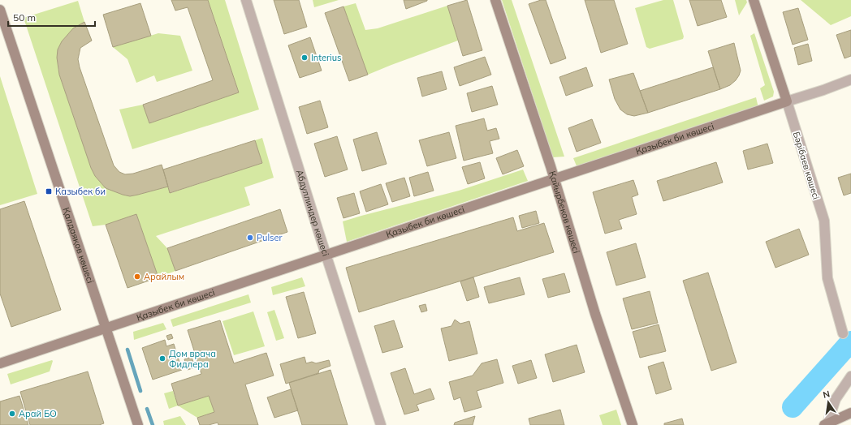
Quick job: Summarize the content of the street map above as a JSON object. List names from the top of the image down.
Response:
{
  "streets": {
    "street": [
      "Қазыбек би көшесі",
      "Бәрібаев көшесі",
      "Абдуллиндер көшесі",
      "Қайырбеков көшесі",
      "Қалдаяқов көшесі"
    ]
  },
  "crossings": [
    ["Қазыбек би көшесі", "Бәрібаев көшесі"],
    ["Қазыбек би көшесі", "Абдуллиндер көшесі"],
    ["Қазыбек би көшесі", "Қайырбеков көшесі"],
    ["Қазыбек би көшесі", "Қалдаяқов көшесі"]
  ],
  "places": {
    "other": [
      "Interius",
      "Pulser",
      "Арайлым",
      "Дом врача Фидлера",
      "Арай БО"
    ],
    "transit": ["Казыбек би"]
  },
  "scale_bar": "50 m",
  "north": "top"
}
